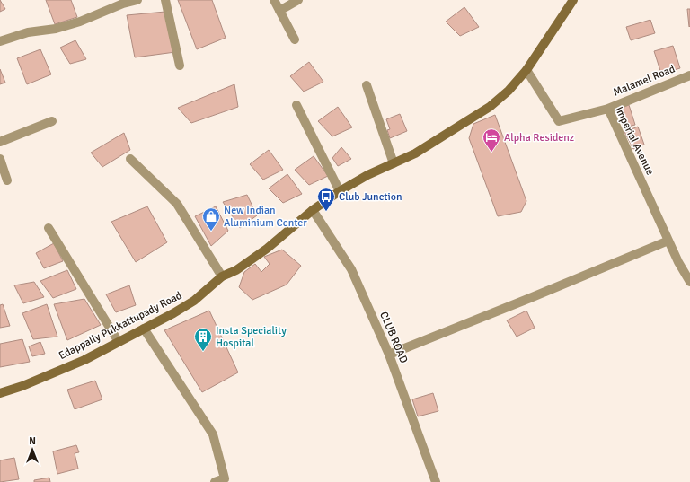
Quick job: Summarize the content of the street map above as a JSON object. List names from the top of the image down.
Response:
{
  "streets": {
    "main road": ["Edappally Pukkattupady Road"],
    "street": ["Malamel Road", "Imperial Avenue", "CLUB ROAD"]
  },
  "crossings": [
    ["Malamel Road", "Imperial Avenue"],
    ["Imperial Avenue", "Edappally Pukkattupady Road"],
    ["Edappally Pukkattupady Road", "CLUB ROAD"]
  ],
  "places": {
    "hotel": ["Alpha Residenz"],
    "bus stop": ["Club Junction"],
    "shop": ["New Indian Aluminium Center"],
    "building": ["Insta Speciality Hospital"]
  },
  "north": "top"
}
